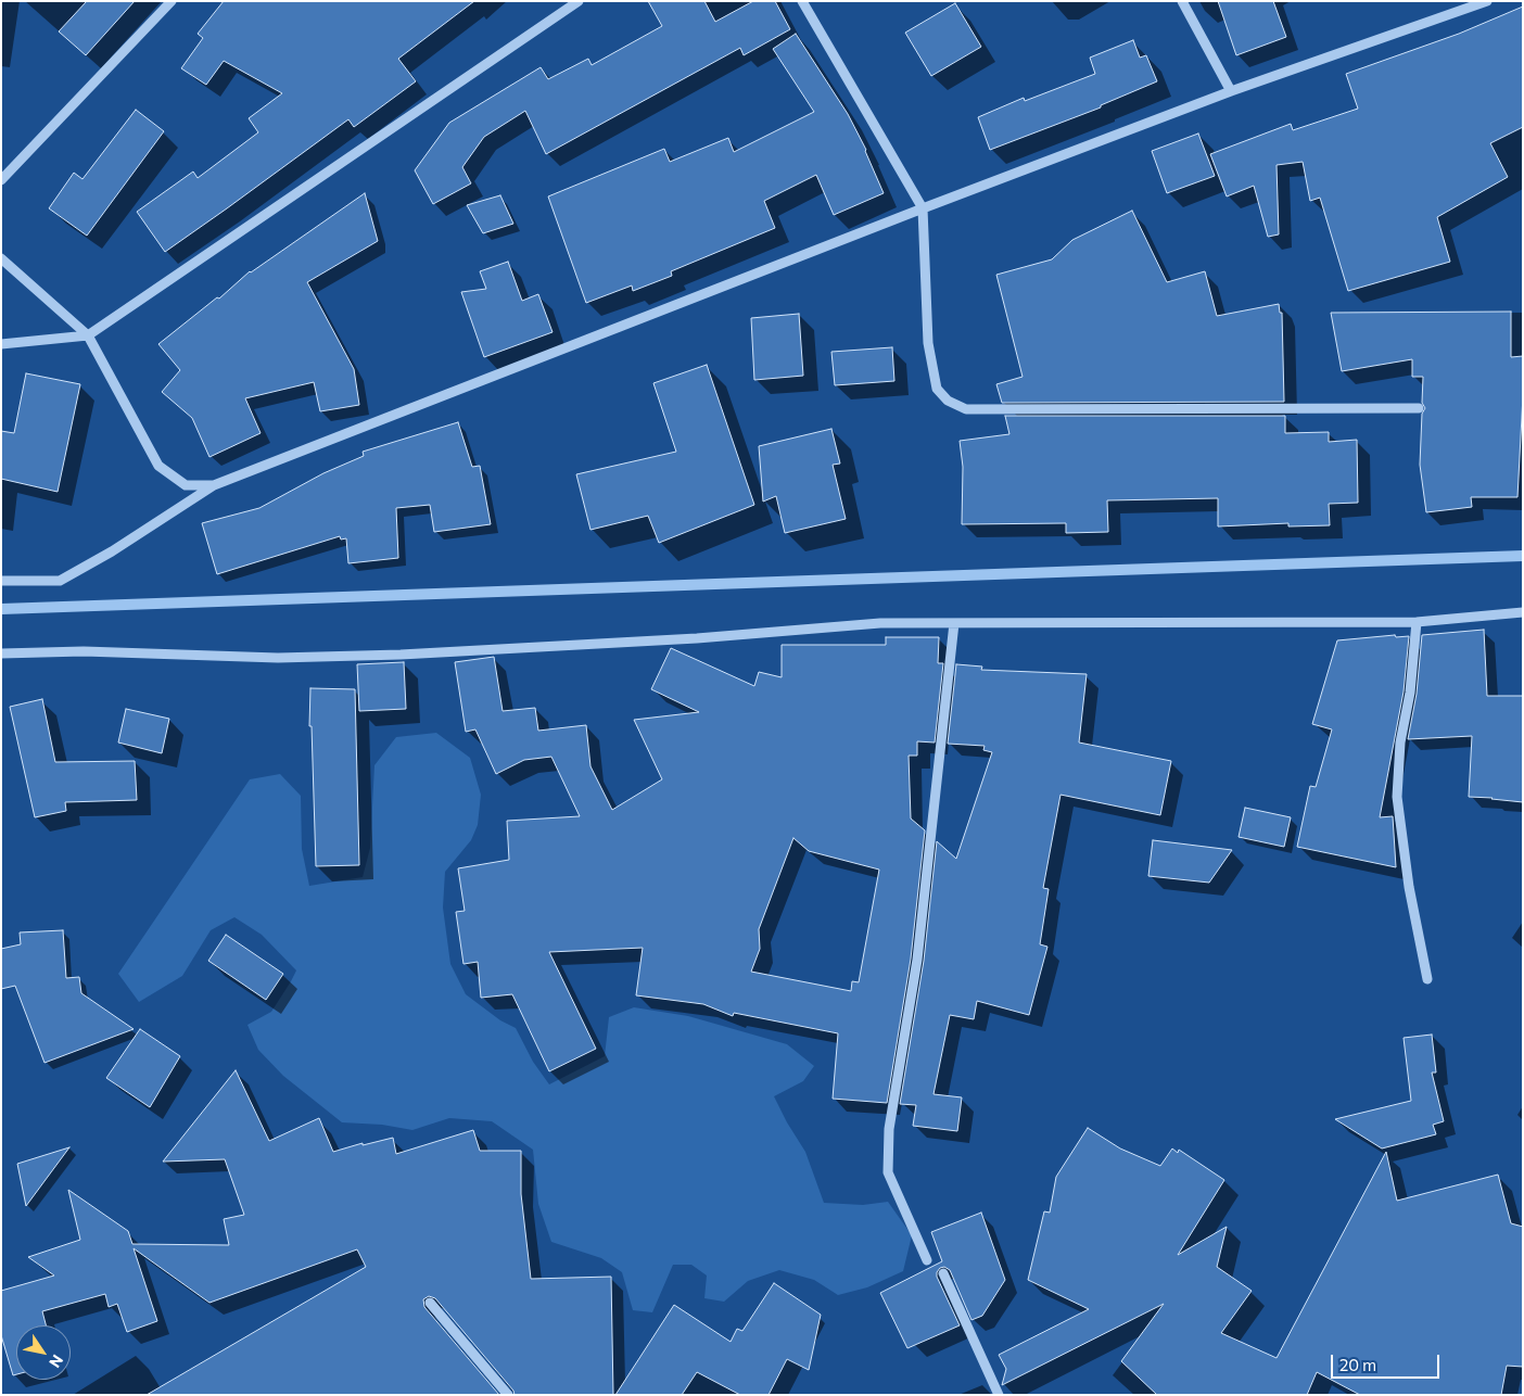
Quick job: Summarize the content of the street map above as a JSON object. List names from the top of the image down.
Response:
{
  "scale_bar": "20 m",
  "north": "bottom right"
}
